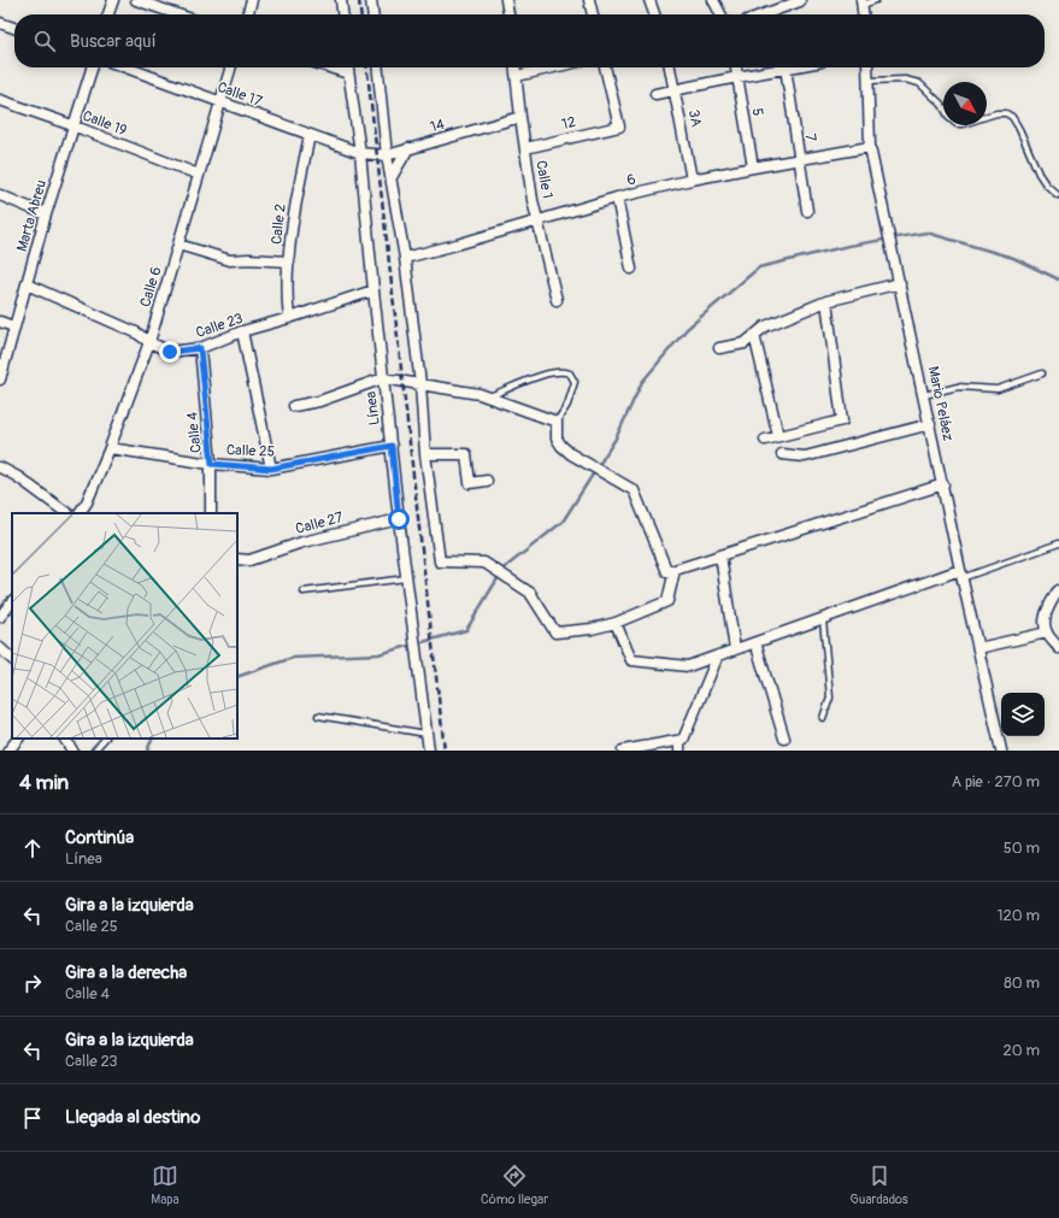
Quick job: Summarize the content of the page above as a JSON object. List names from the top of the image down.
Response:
{
  "streets": {
    "street": [
      "Calle 17",
      "5",
      "3A",
      "Calle 19",
      "12",
      "14",
      "7",
      "Calle 1",
      "6",
      "Marta Abreu",
      "Calle 2",
      "Calle 6",
      "Calle 23",
      "Mario Peláez",
      "Línea",
      "Calle 4",
      "Calle 25",
      "Calle 27"
    ]
  },
  "crossings": [
    ["Calle 17", "14"],
    ["Calle 17", "Calle 2"],
    ["Calle 17", "Calle 6"],
    ["Calle 17", "Línea"],
    ["5", "6"],
    ["3A", "6"],
    ["Calle 19", "Marta Abreu"],
    ["Calle 19", "Calle 6"],
    ["12", "Calle 1"],
    ["14", "Calle 1"],
    ["14", "Línea"],
    ["7", "6"],
    ["Calle 1", "6"],
    ["6", "Mario Peláez"],
    ["Marta Abreu", "Calle 23"],
    ["Calle 2", "Calle 23"],
    ["Calle 6", "Calle 23"],
    ["Calle 6", "Calle 25"],
    ["Calle 23", "Línea"],
    ["Calle 23", "Calle 4"],
    ["Línea", "Calle 25"],
    ["Línea", "Calle 27"],
    ["Calle 4", "Calle 25"]
  ],
  "north": "bottom right",
  "page": {
    "search": "Buscar aquí",
    "heading": ["4 min", "A pie · 270 m"],
    "list": [
      ["Continúa", "Línea", "50 m"],
      ["Gira a la izquierda", "Calle 25", "120 m"],
      ["Gira a la derecha", "Calle 4", "80 m"],
      ["Gira a la izquierda", "Calle 23", "20 m"],
      "Llegada al destino"
    ],
    "nav": ["Mapa", "Cómo llegar", "Guardados"]
  }
}
